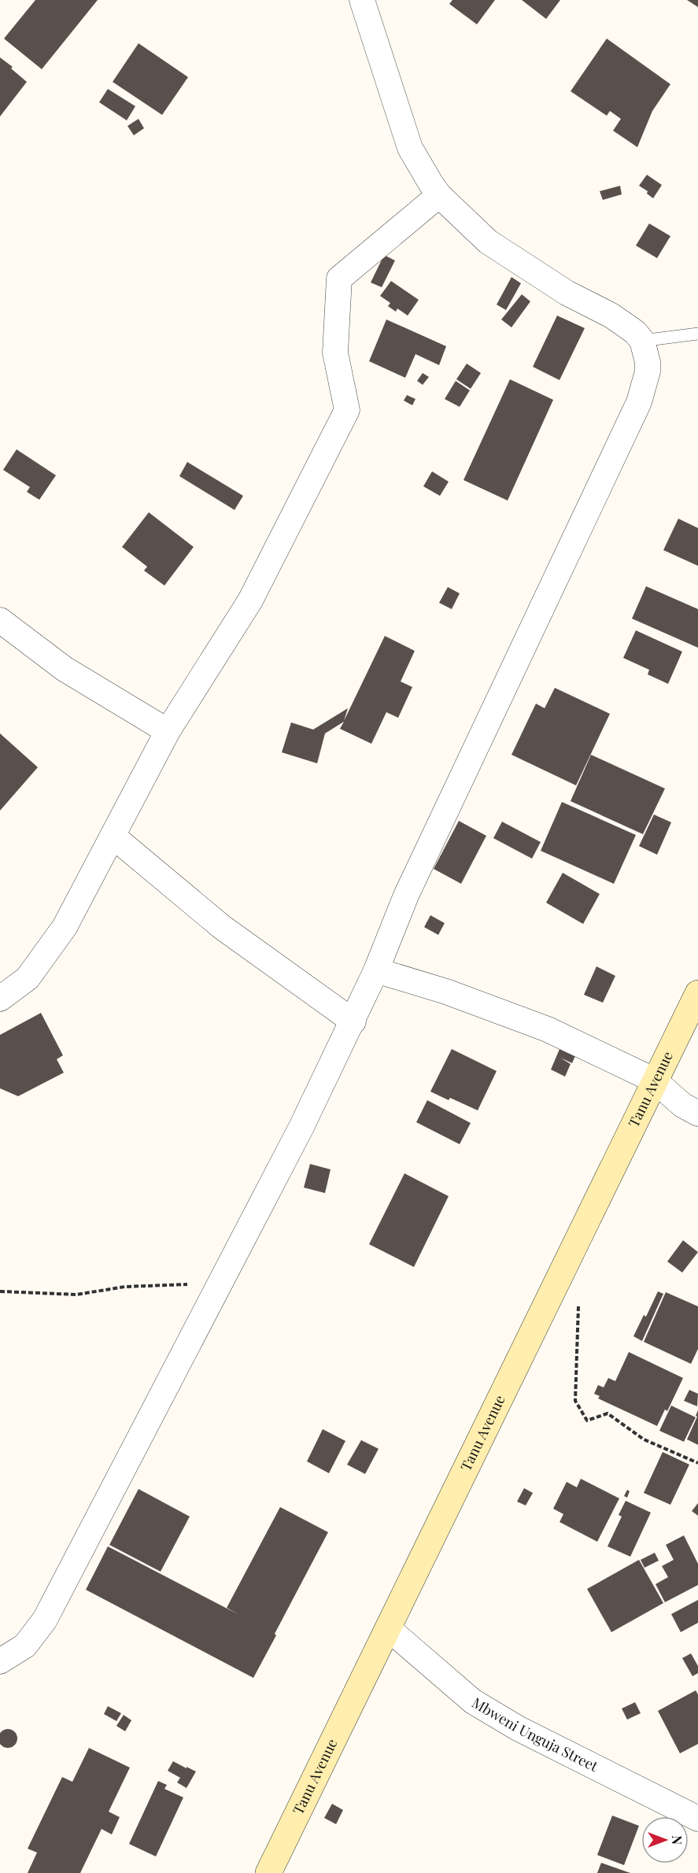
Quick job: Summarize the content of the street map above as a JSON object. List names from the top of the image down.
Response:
{
  "streets": {
    "street": ["Tanu Avenue", "Mbweni Unguja Street"]
  },
  "crossings": [
    ["Tanu Avenue", "Mbweni Unguja Street"]
  ],
  "north": "right"
}
